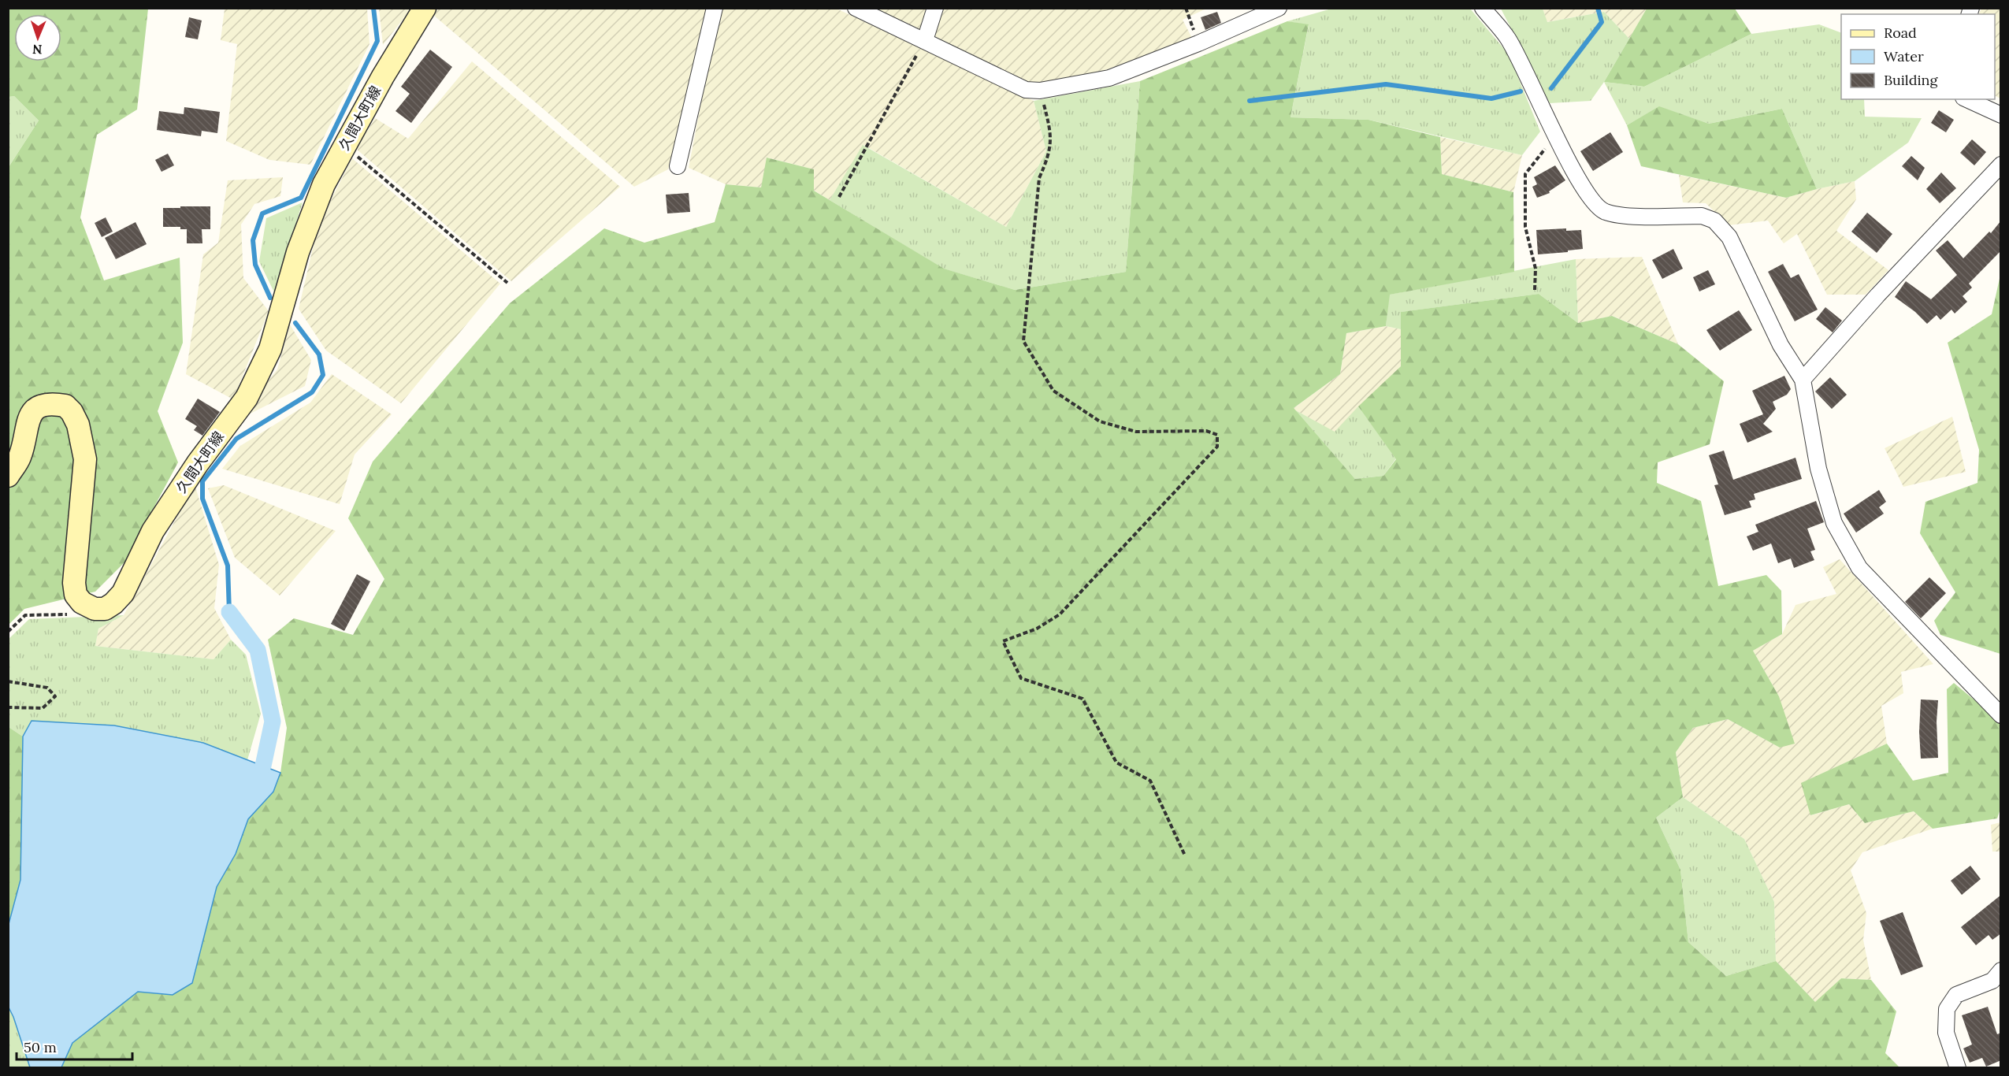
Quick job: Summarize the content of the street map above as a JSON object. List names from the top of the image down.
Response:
{
  "streets": {
    "main road": ["久間大町線"]
  },
  "legend": ["Road", "Water", "Building"],
  "scale_bar": "50 m",
  "north": "bottom"
}
